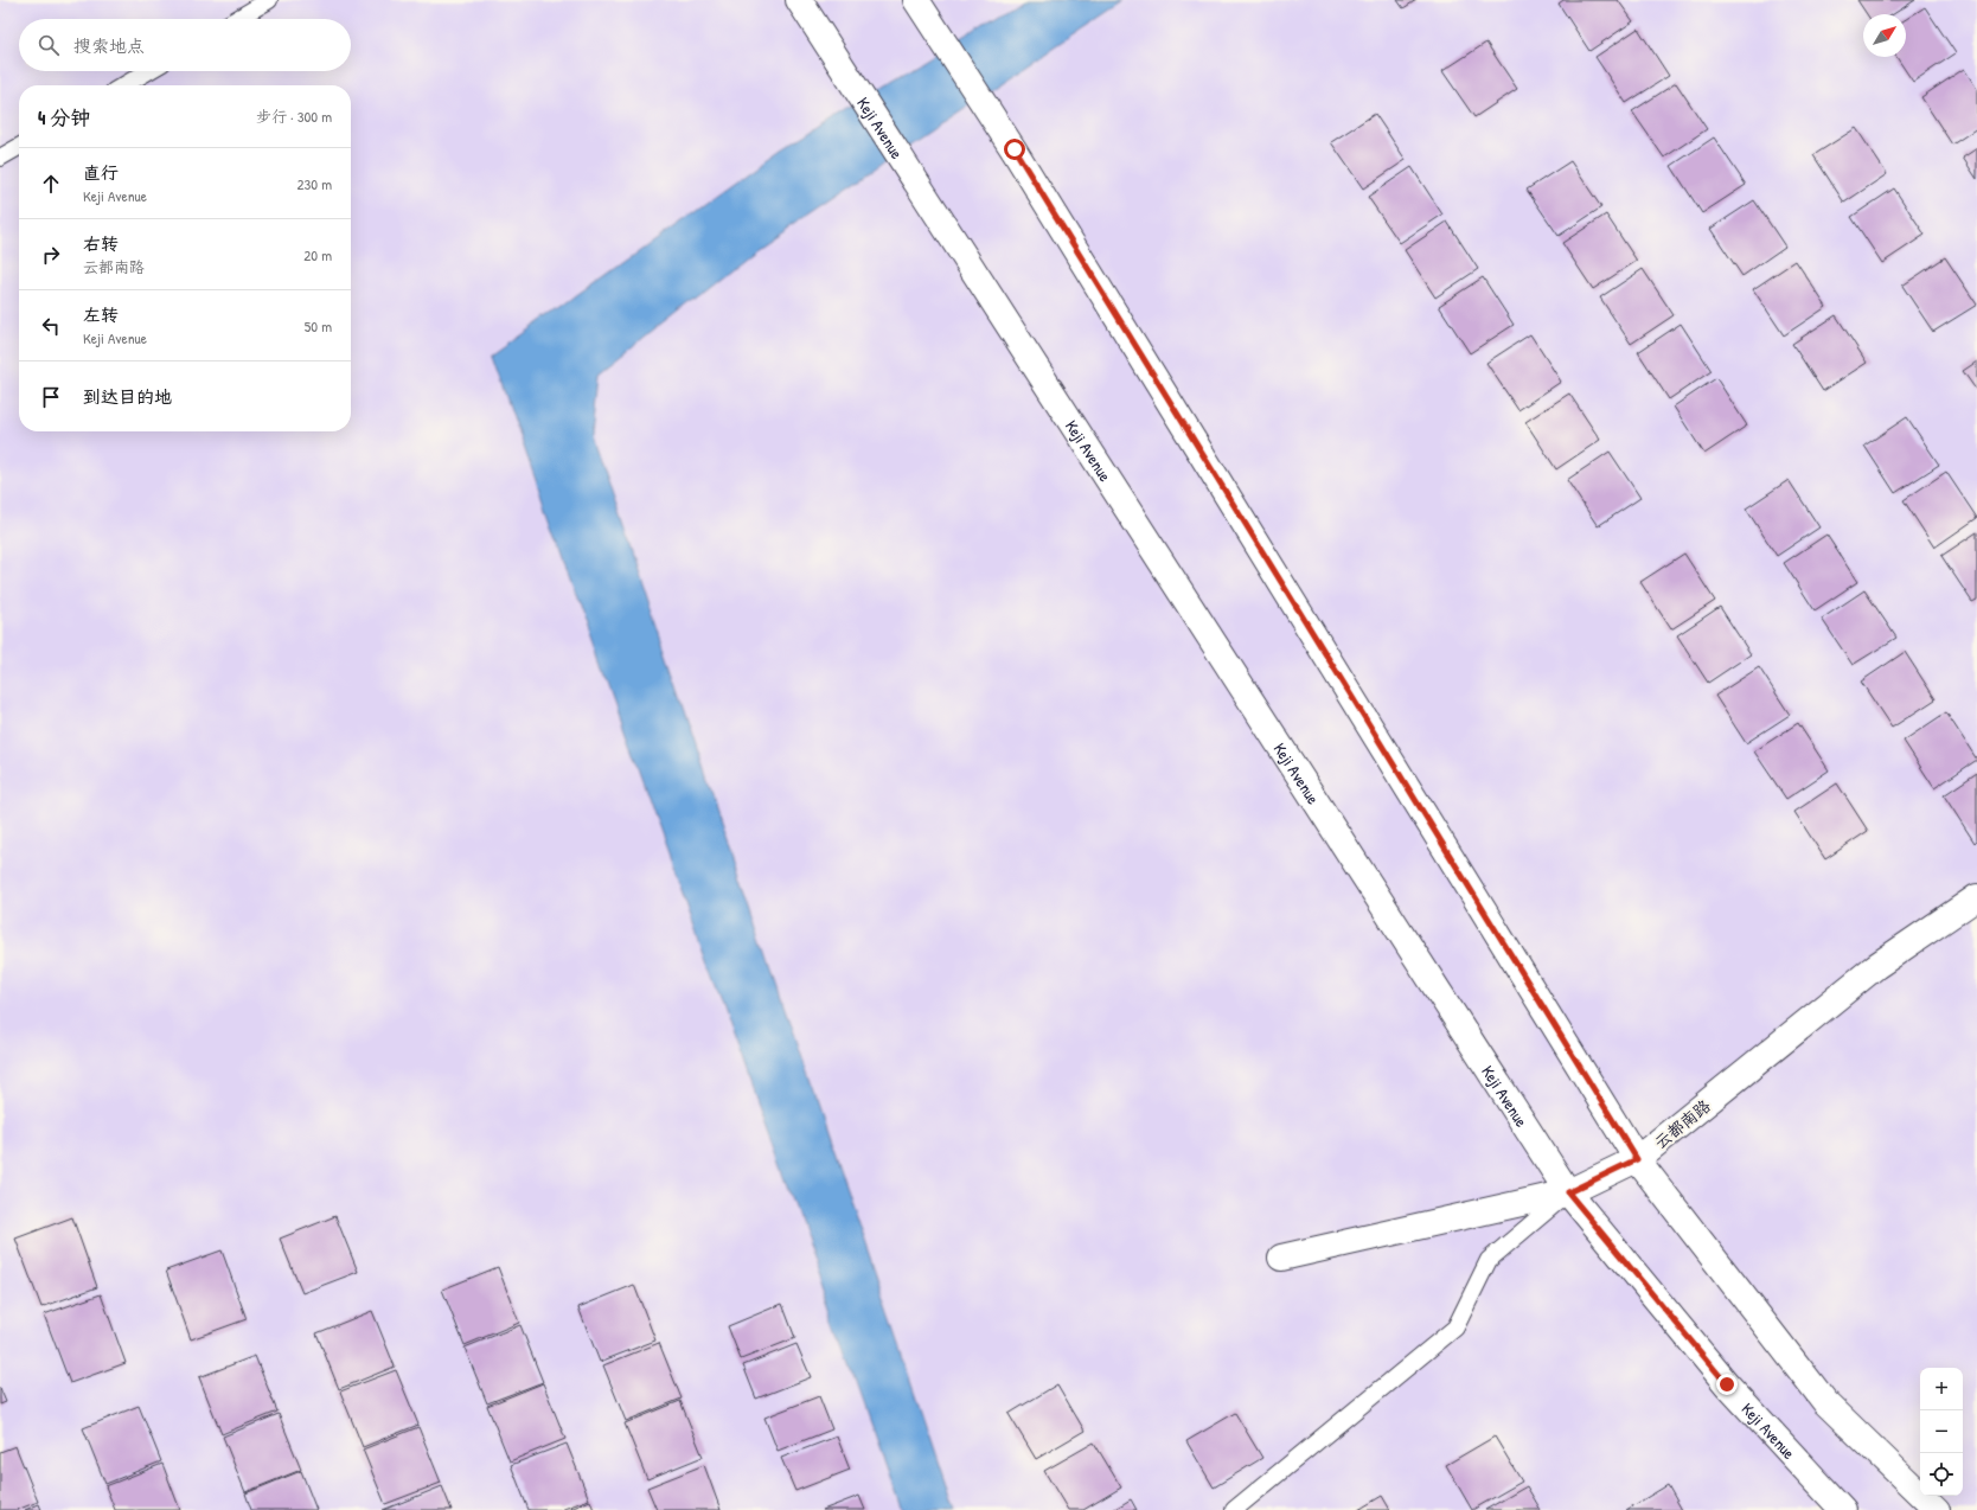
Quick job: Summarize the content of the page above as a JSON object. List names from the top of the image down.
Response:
{
  "streets": {
    "street": ["Keji Avenue", "云都南路"]
  },
  "crossings": [
    ["Keji Avenue", "云都南路"]
  ],
  "north": "top right",
  "page": {
    "search": "搜索地点",
    "heading": ["4 分钟", "步行 · 300 m"],
    "list": [
      ["直行", "Keji Avenue", "230 m"],
      ["右转", "云都南路", "20 m"],
      ["左转", "Keji Avenue", "50 m"],
      "到达目的地"
    ],
    "map_buttons": ["+", "−"]
  }
}
